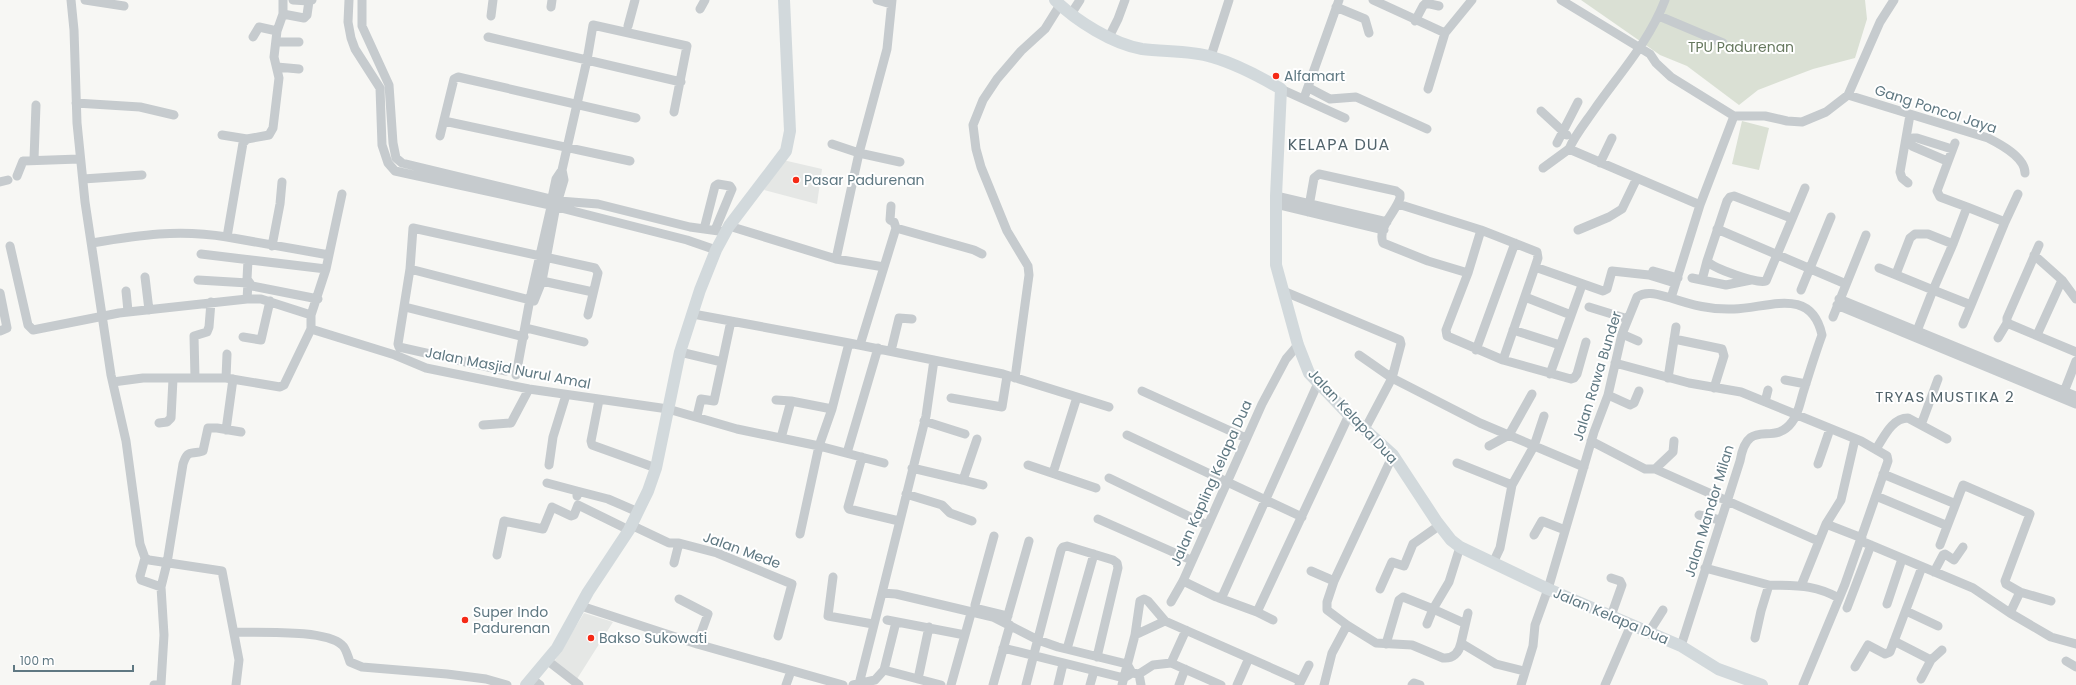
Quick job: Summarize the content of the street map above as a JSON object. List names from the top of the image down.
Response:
{
  "streets": {
    "main road": ["Jalan Kelapa Dua"],
    "street": [
      "Gang Poncol Jaya",
      "Jalan Masjid Nurul Amal",
      "Jalan Rawa Bunder",
      "Jalan Kapling Kelapa Dua",
      "Jalan Mandor Milan",
      "Jalan Mede"
    ]
  },
  "crossings": [
    ["Jalan Rawa Bunder", "Jalan Kelapa Dua"],
    ["Jalan Kelapa Dua", "Jalan Kapling Kelapa Dua"],
    ["Jalan Kelapa Dua", "Jalan Mandor Milan"]
  ],
  "districts": ["KELAPA DUA", "TRYAS MUSTIKA 2"],
  "parks": ["TPU Padurenan"],
  "places": [
    "Alfamart",
    "Pasar Padurenan",
    "Super Indo Padurenan",
    "Bakso Sukowati"
  ],
  "scale_bar": "100 m"
}
